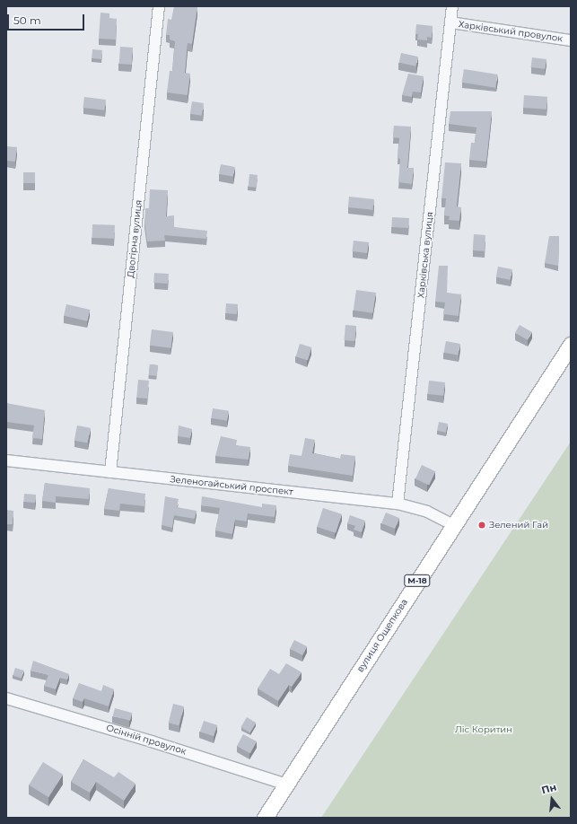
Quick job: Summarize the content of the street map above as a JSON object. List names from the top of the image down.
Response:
{
  "streets": {
    "highway": ["М-18", "вулиця Ощепкова"],
    "street": [
      "Харківський провулок",
      "Двогірна вулиця",
      "Харківська вулиця",
      "Зеленогайський проспект",
      "Осінній провулок"
    ]
  },
  "crossings": [
    ["Харківський провулок", "Харківська вулиця"],
    ["Двогірна вулиця", "Зеленогайський проспект"],
    ["Харківська вулиця", "Зеленогайський проспект"],
    ["Зеленогайський проспект", "вулиця Ощепкова"],
    ["вулиця Ощепкова", "Осінній провулок"]
  ],
  "parks": ["Ліс Коритин"],
  "places": ["Зелений Гай"],
  "scale_bar": "50 m",
  "north": "top"
}
